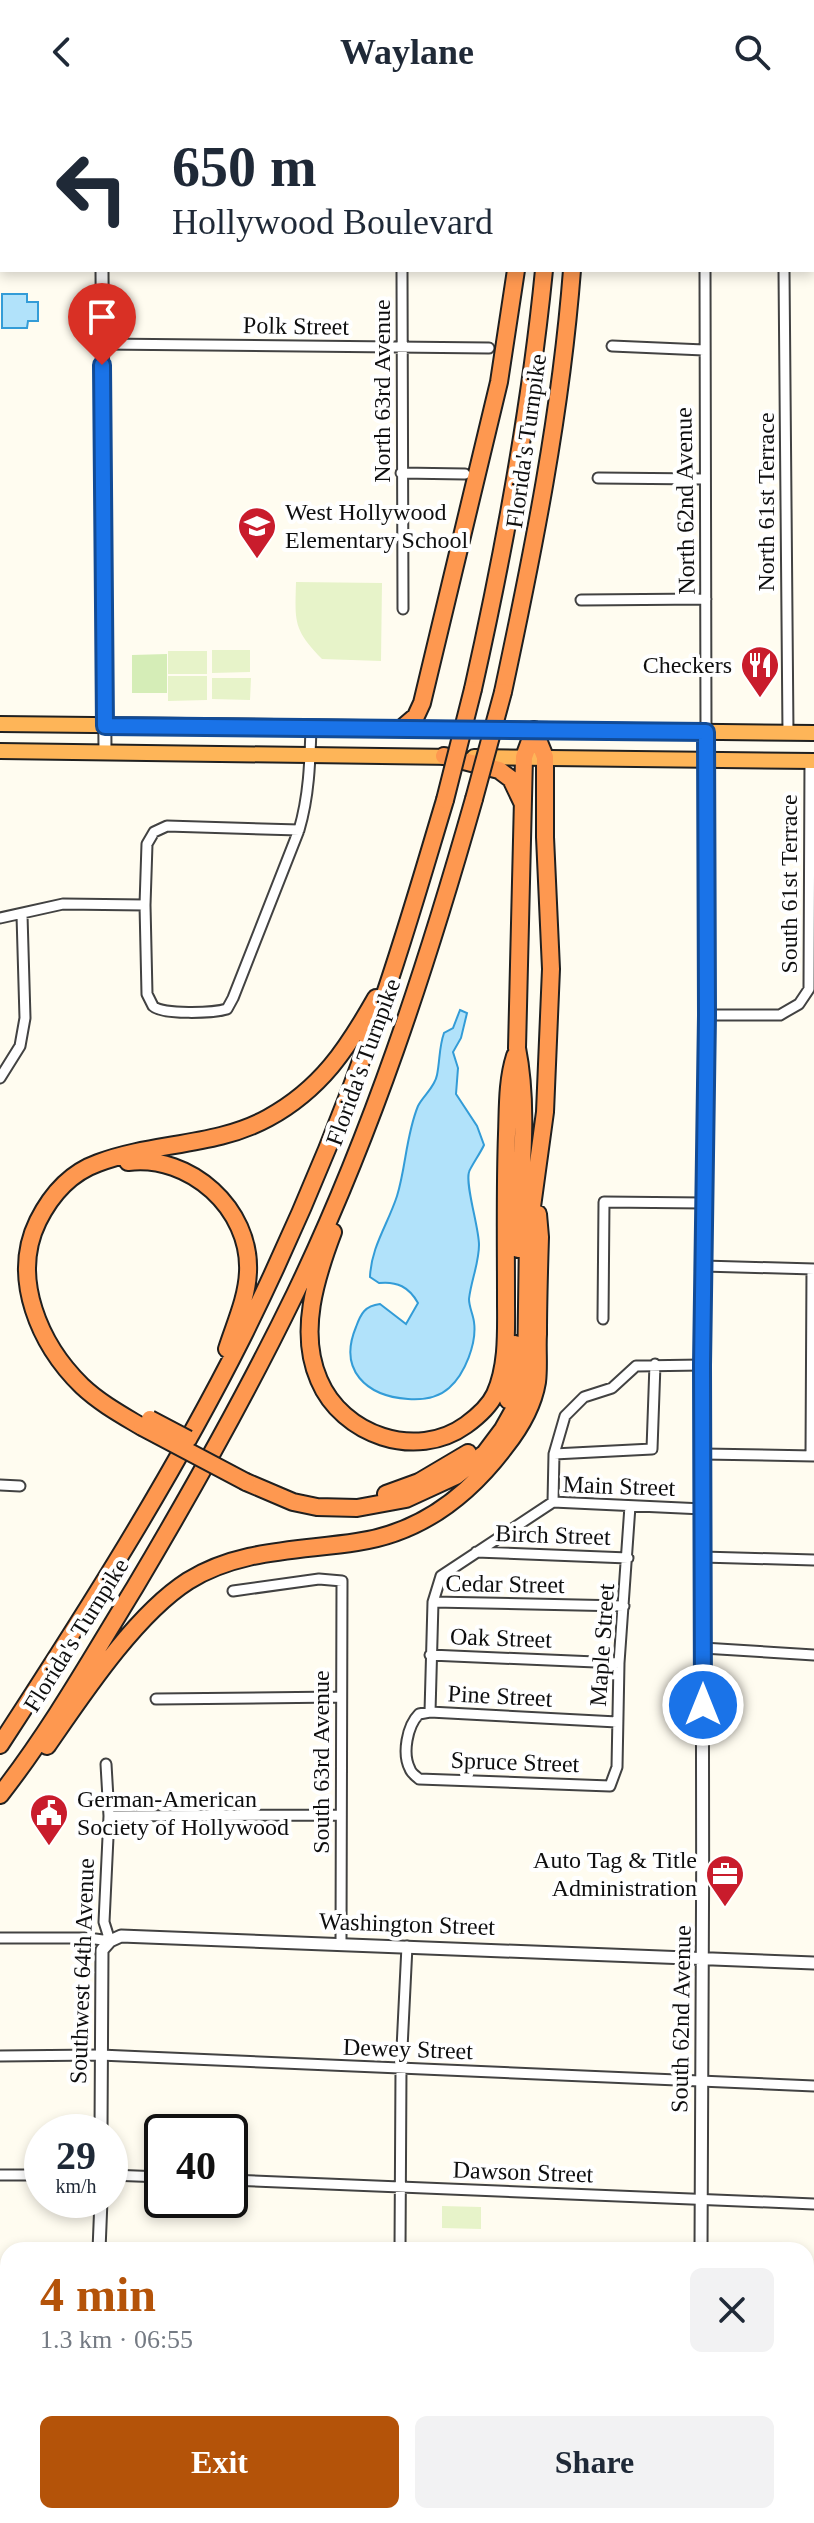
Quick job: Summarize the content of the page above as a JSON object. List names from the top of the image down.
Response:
{
  "streets": {
    "highway": ["Florida's Turnpike"],
    "street": [
      "Polk Street",
      "North 63rd Avenue",
      "North 62nd Avenue",
      "North 61st Terrace",
      "South 61st Terrace",
      "Main Street",
      "Birch Street",
      "Cedar Street",
      "Oak Street",
      "Maple Street",
      "Pine Street",
      "South 63rd Avenue",
      "Spruce Street",
      "Washington Street",
      "Southwest 64th Avenue",
      "South 62nd Avenue",
      "Dewey Street",
      "Dawson Street"
    ]
  },
  "crossings": [
    ["Polk Street", "North 63rd Avenue"],
    ["North 62nd Avenue", "South 62nd Avenue"],
    ["South 61st Terrace", "South 62nd Avenue"],
    ["Main Street", "Birch Street"],
    ["Main Street", "Cedar Street"],
    ["Main Street", "Oak Street"],
    ["Main Street", "Maple Street"],
    ["Main Street", "Pine Street"],
    ["Main Street", "Spruce Street"],
    ["Main Street", "South 62nd Avenue"],
    ["Birch Street", "Maple Street"],
    ["Cedar Street", "Maple Street"],
    ["Oak Street", "Maple Street"],
    ["Maple Street", "Pine Street"],
    ["Maple Street", "Spruce Street"],
    ["Pine Street", "Spruce Street"],
    ["South 63rd Avenue", "Washington Street"],
    ["Washington Street", "Southwest 64th Avenue"],
    ["Washington Street", "South 62nd Avenue"],
    ["Southwest 64th Avenue", "Dewey Street"],
    ["South 62nd Avenue", "Dewey Street"],
    ["South 62nd Avenue", "Dawson Street"]
  ],
  "places": {
    "school or university": ["West Hollywood Elementary School"],
    "restaurant": ["Checkers"],
    "public building": ["German-American Society of Hollywood"],
    "office": ["Auto Tag & Title Administration"]
  },
  "page": {
    "header": "Waylane",
    "turn": ["650 m", "Hollywood Boulevard"],
    "speed": "29 km/h",
    "limit": "40",
    "heading": ["4 min", "1.3 km · 06:55"],
    "buttons": ["Exit", "Share"]
  }
}
